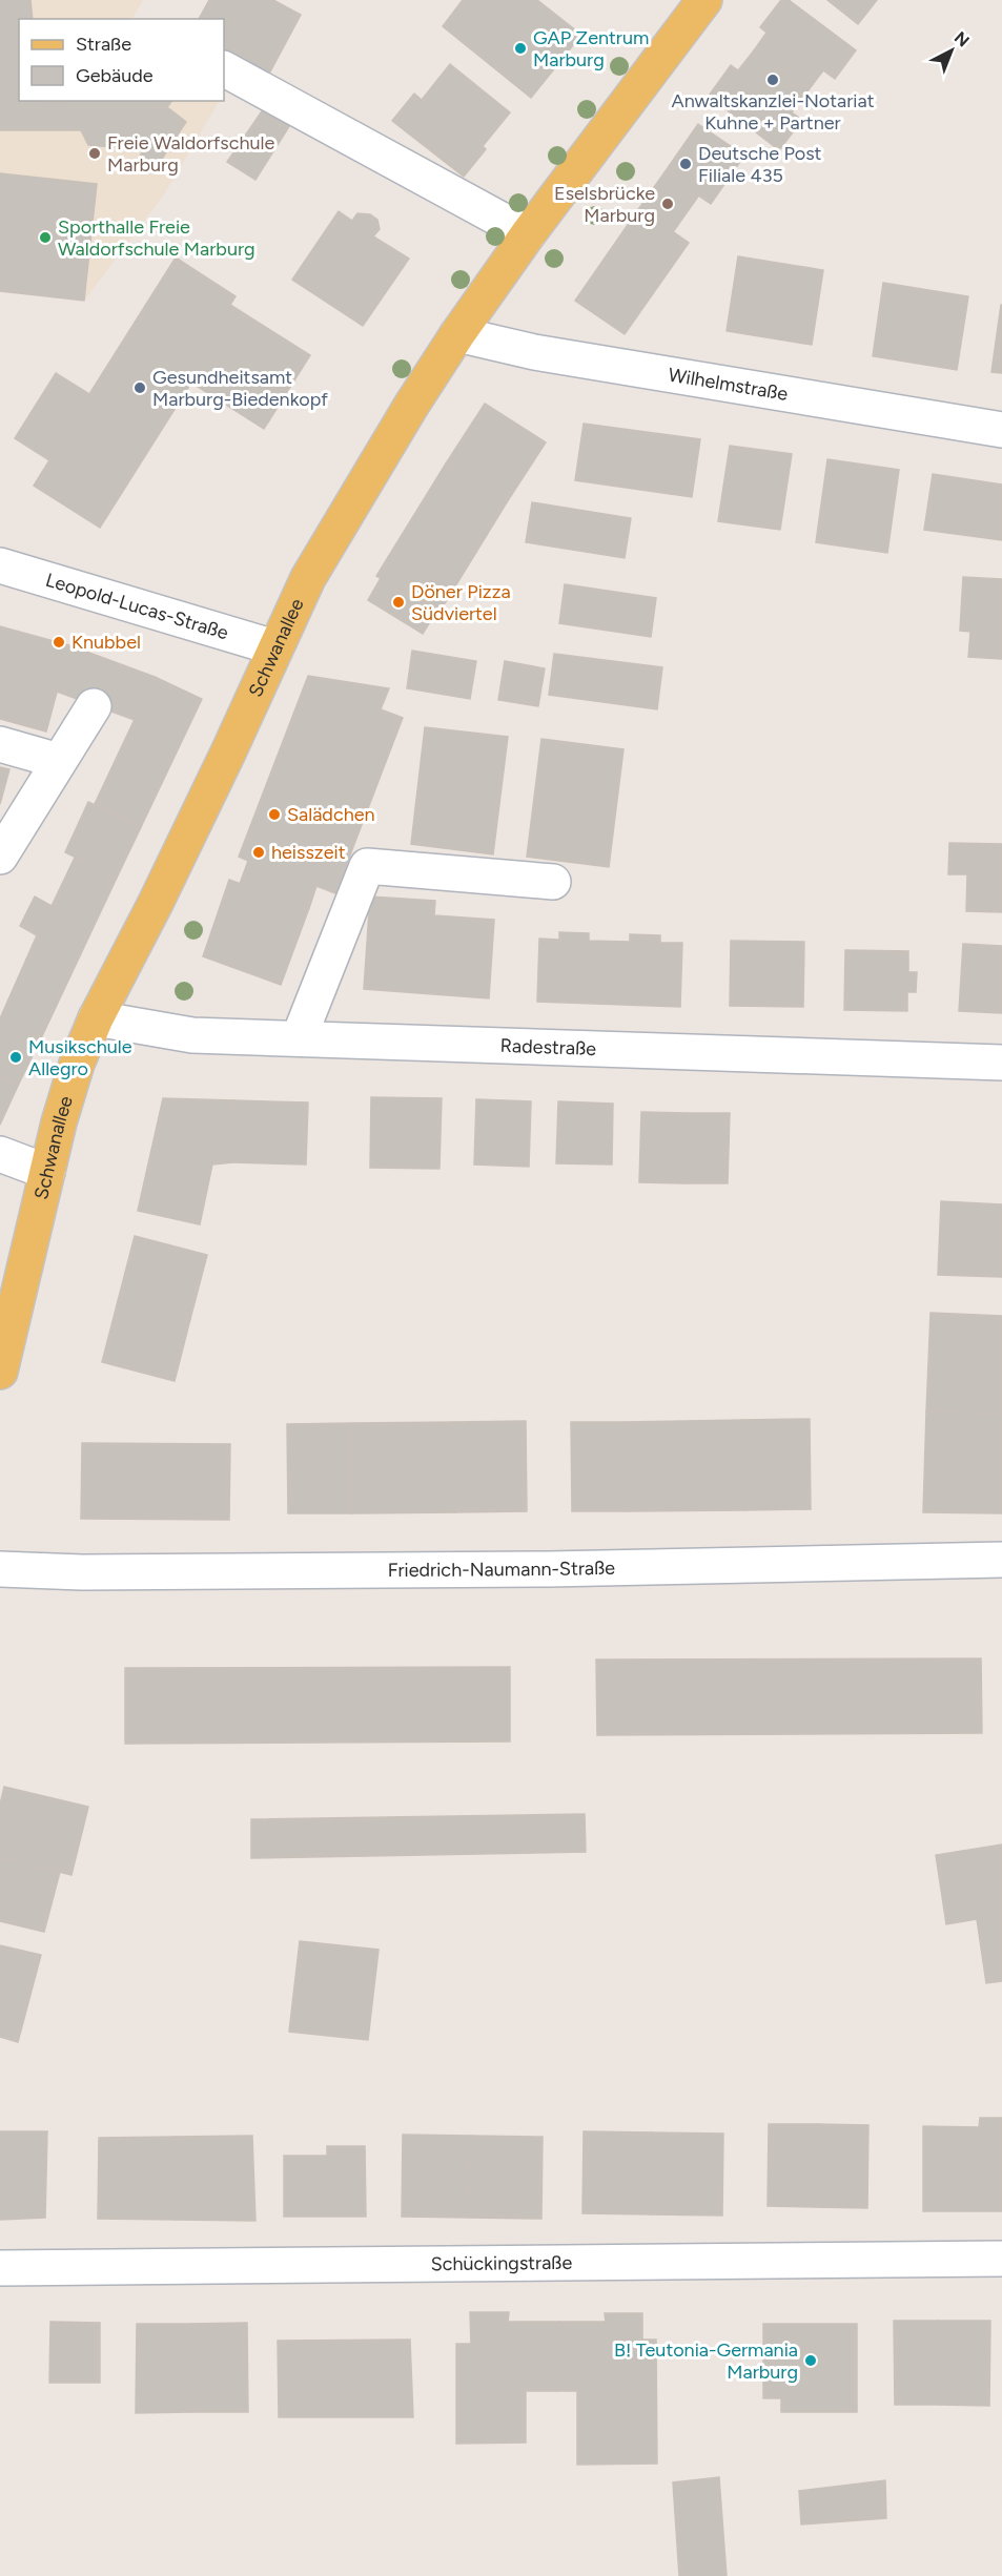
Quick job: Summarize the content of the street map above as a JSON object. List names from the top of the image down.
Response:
{
  "streets": {
    "main road": ["Schwanallee"],
    "street": [
      "Wilhelmstraße",
      "Leopold-Lucas-Straße",
      "Radestraße",
      "Friedrich-Naumann-Straße",
      "Schückingstraße"
    ]
  },
  "crossings": [
    ["Wilhelmstraße", "Schwanallee"],
    ["Leopold-Lucas-Straße", "Schwanallee"],
    ["Schwanallee", "Radestraße"]
  ],
  "places": [
    "GAP Zentrum Marburg",
    "Anwaltskanzlei-Notariat Kuhne + Partner",
    "Freie Waldorfschule Marburg",
    "Deutsche Post Filiale 435",
    "Eselsbrücke Marburg",
    "Sporthalle Freie Waldorfschule Marburg",
    "Gesundheitsamt Marburg-Biedenkopf",
    "Döner Pizza Südviertel",
    "Knubbel",
    "Salädchen",
    "heisszeit",
    "Musikschule Allegro",
    "B! Teutonia-Germania Marburg"
  ],
  "legend": ["Straße", "Gebäude"],
  "north": "top right"
}
